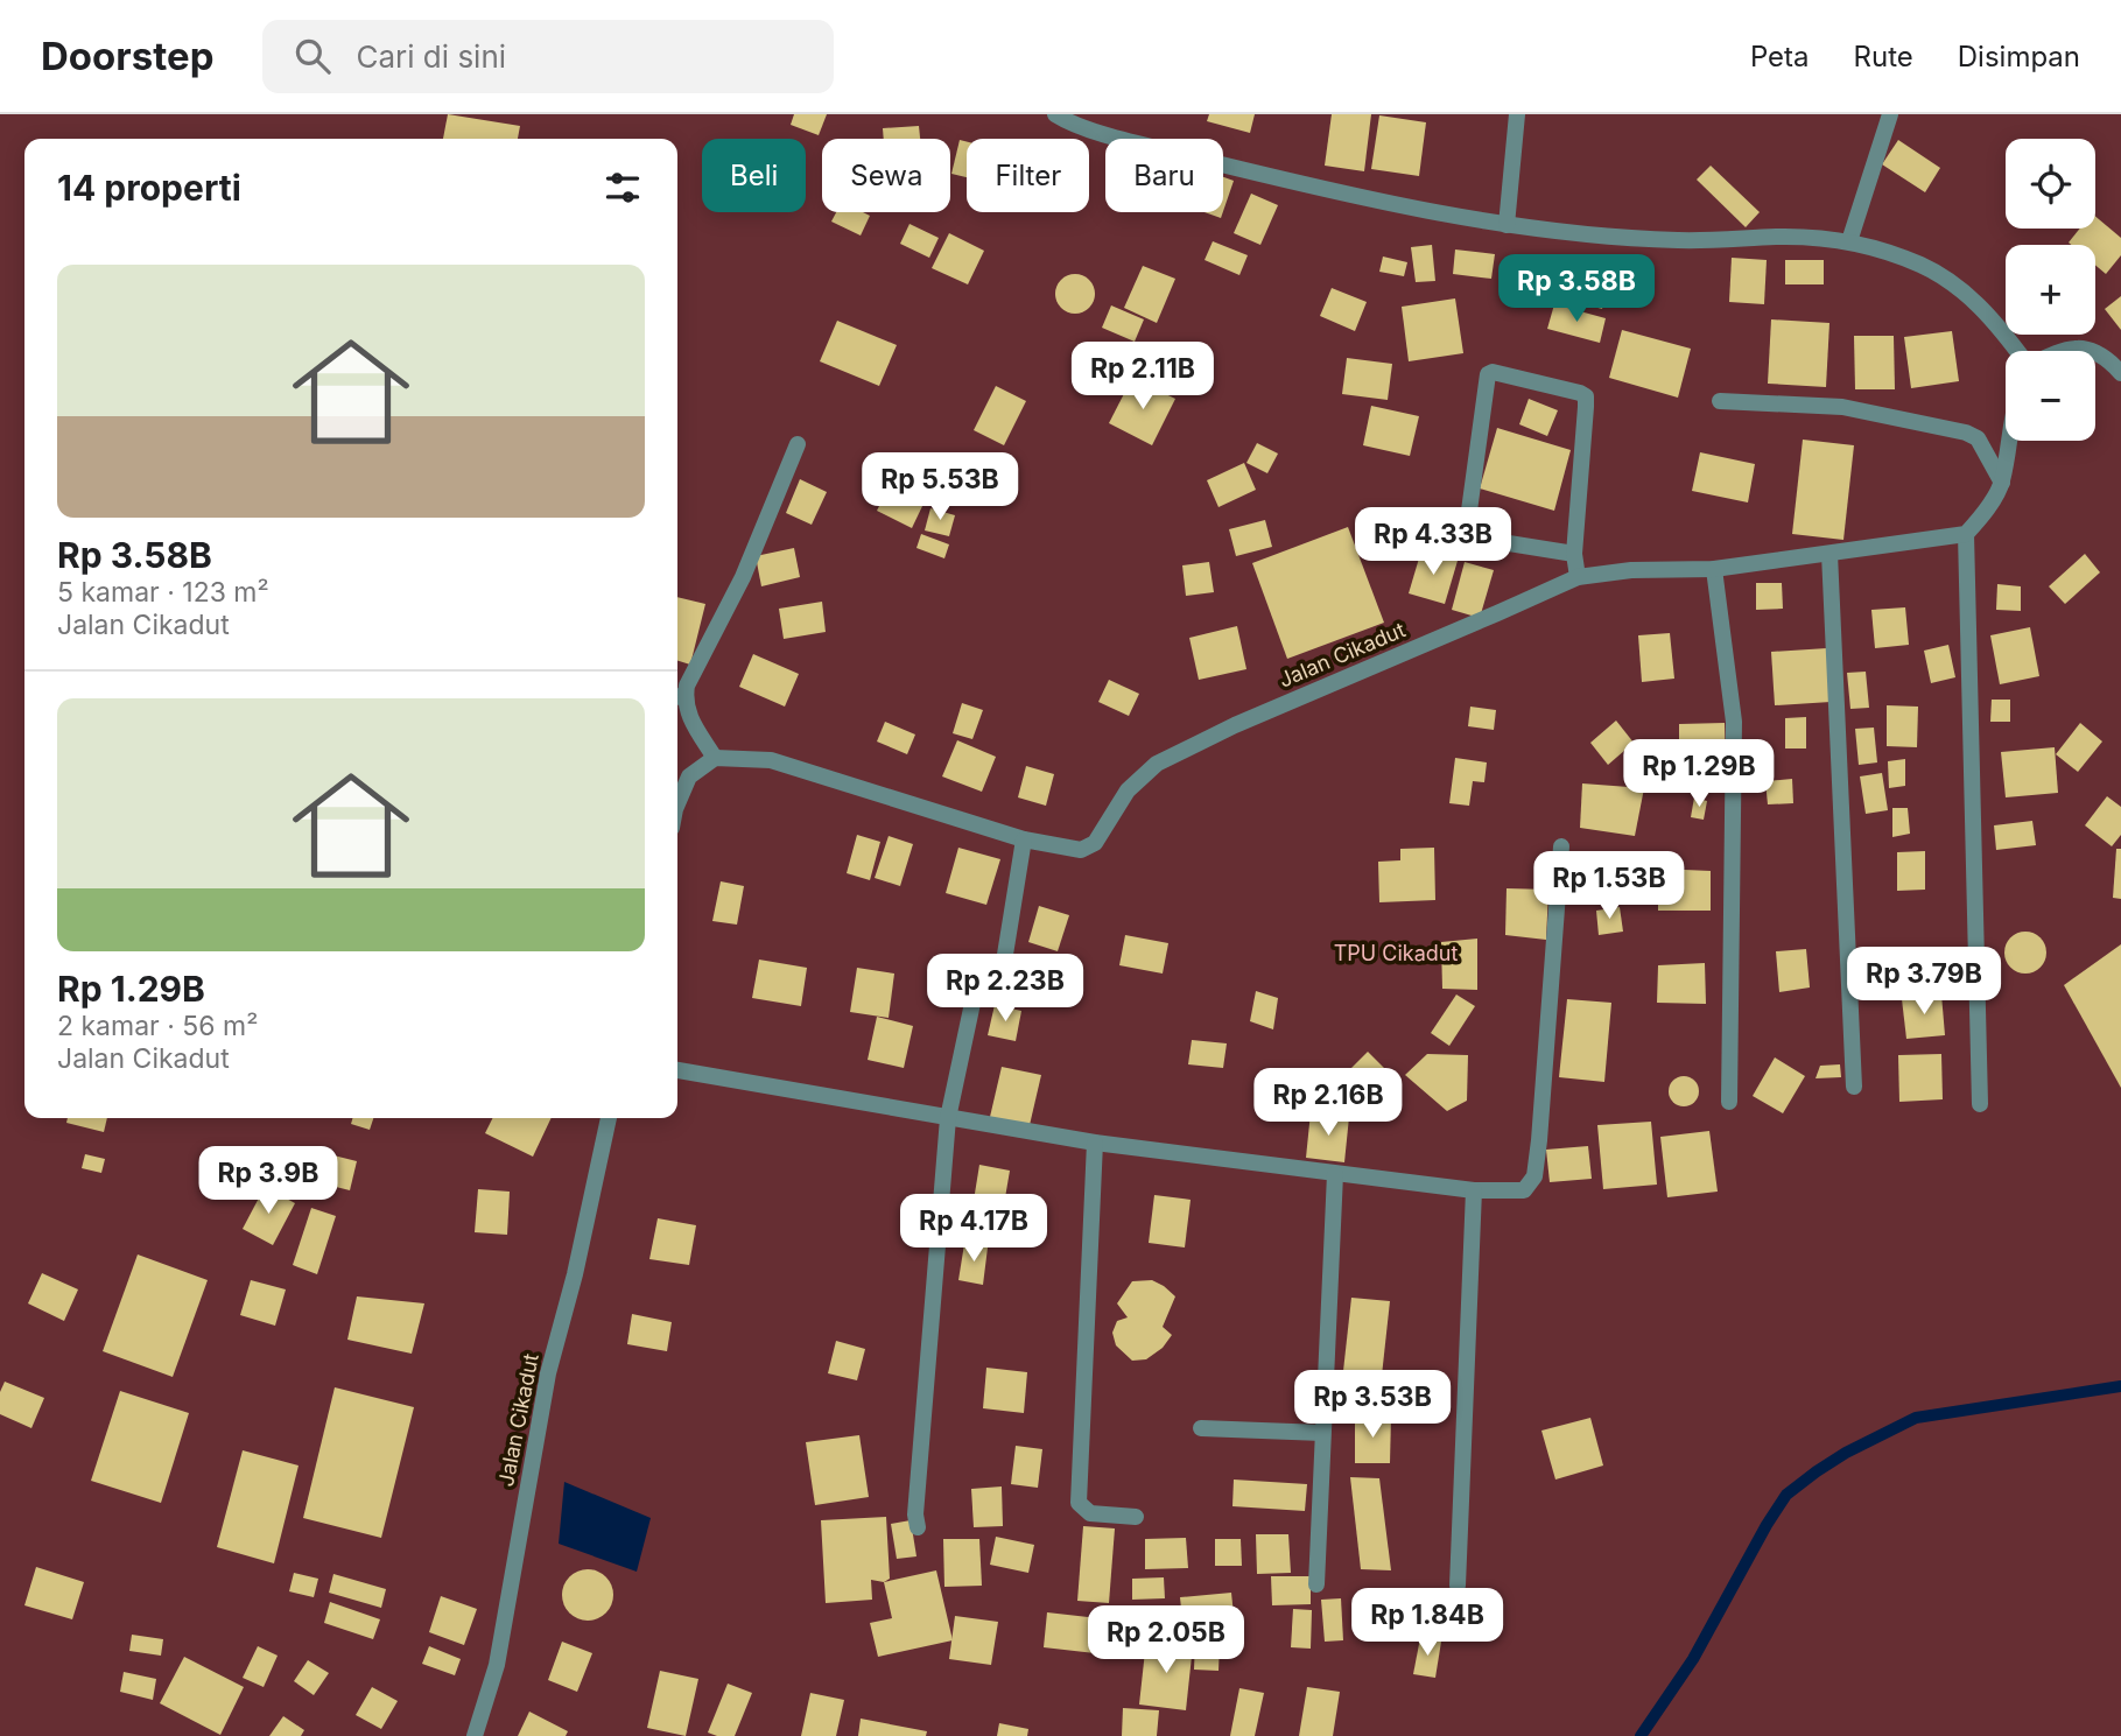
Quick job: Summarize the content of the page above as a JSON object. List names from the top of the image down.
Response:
{
  "streets": {
    "street": ["Jalan Cikadut"]
  },
  "parks": ["TPU Cikadut"],
  "page": {
    "header": "Doorstep",
    "search": "Cari di sini",
    "nav": ["Peta", "Rute", "Disimpan"],
    "map_buttons": ["+", "−"],
    "chip": [
      "Beli",
      "Sewa",
      "Filter",
      "Baru"
    ],
    "heading": "14 properti",
    "list": [
      {
        "name": "Rp 3.58B",
        "note": "5 kamar · 123 m² · Jalan Cikadut"
      },
      {
        "name": "Rp 1.29B",
        "note": "2 kamar · 56 m² · Jalan Cikadut"
      }
    ],
    "price": [
      "Rp 3.58B",
      "Rp 2.11B",
      "Rp 5.53B",
      "Rp 4.33B",
      "Rp 1.29B",
      "Rp 1.53B",
      "Rp 3.79B",
      "Rp 2.23B",
      "Rp 2.16B",
      "Rp 3.9B",
      "Rp 4.17B",
      "Rp 3.53B",
      "Rp 1.84B",
      "Rp 2.05B"
    ]
  }
}
